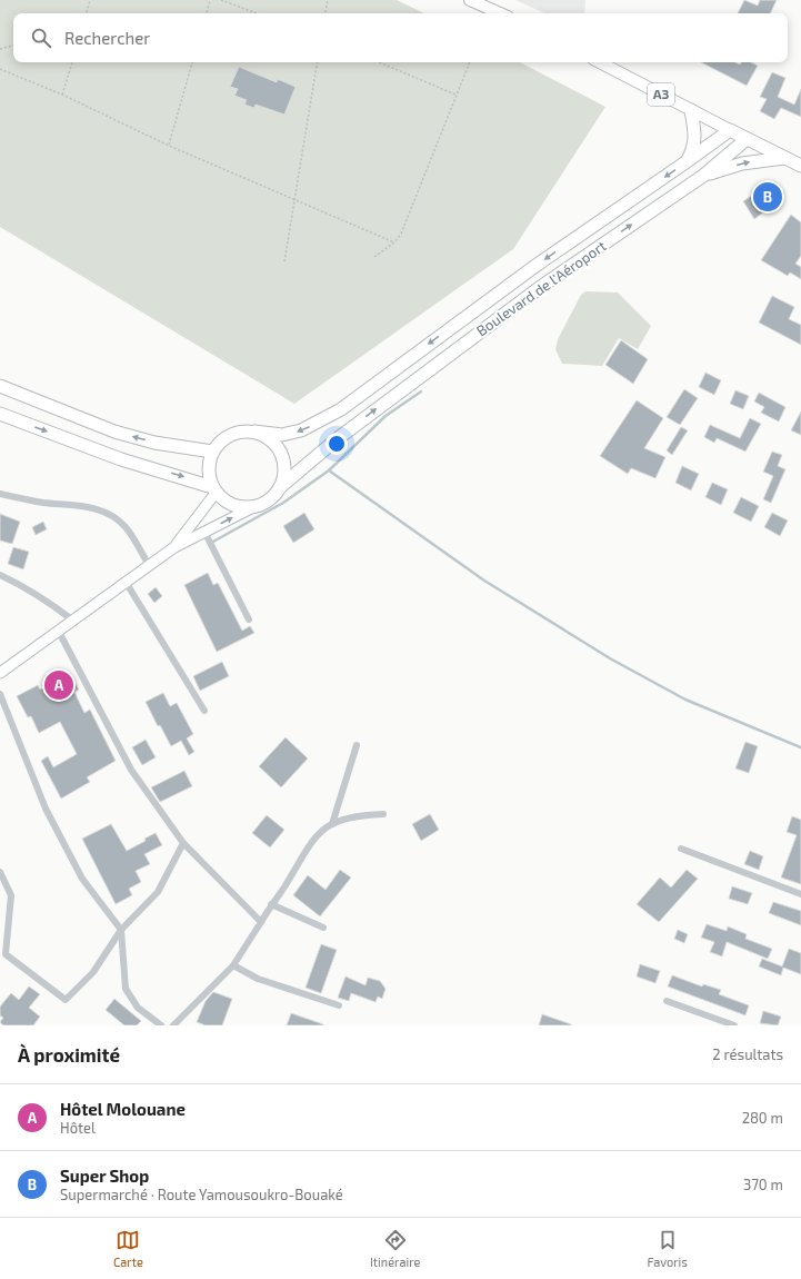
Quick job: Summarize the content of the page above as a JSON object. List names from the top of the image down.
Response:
{
  "streets": {
    "highway": ["A3", "Boulevard de l'Aéroport"]
  },
  "crossings": [
    ["A3", "Boulevard de l'Aéroport"]
  ],
  "page": {
    "search": "Rechercher",
    "pins": ["B", "A"],
    "heading": ["À proximité", "2 résultats"],
    "list": [
      {
        "mark": "A",
        "name": "Hôtel Molouane",
        "note": "Hôtel",
        "value": "280 m"
      },
      {
        "mark": "B",
        "name": "Super Shop",
        "note": "Supermarché · Route Yamousoukro-Bouaké",
        "value": "370 m"
      }
    ],
    "nav": ["Carte", "Itinéraire", "Favoris"]
  }
}
